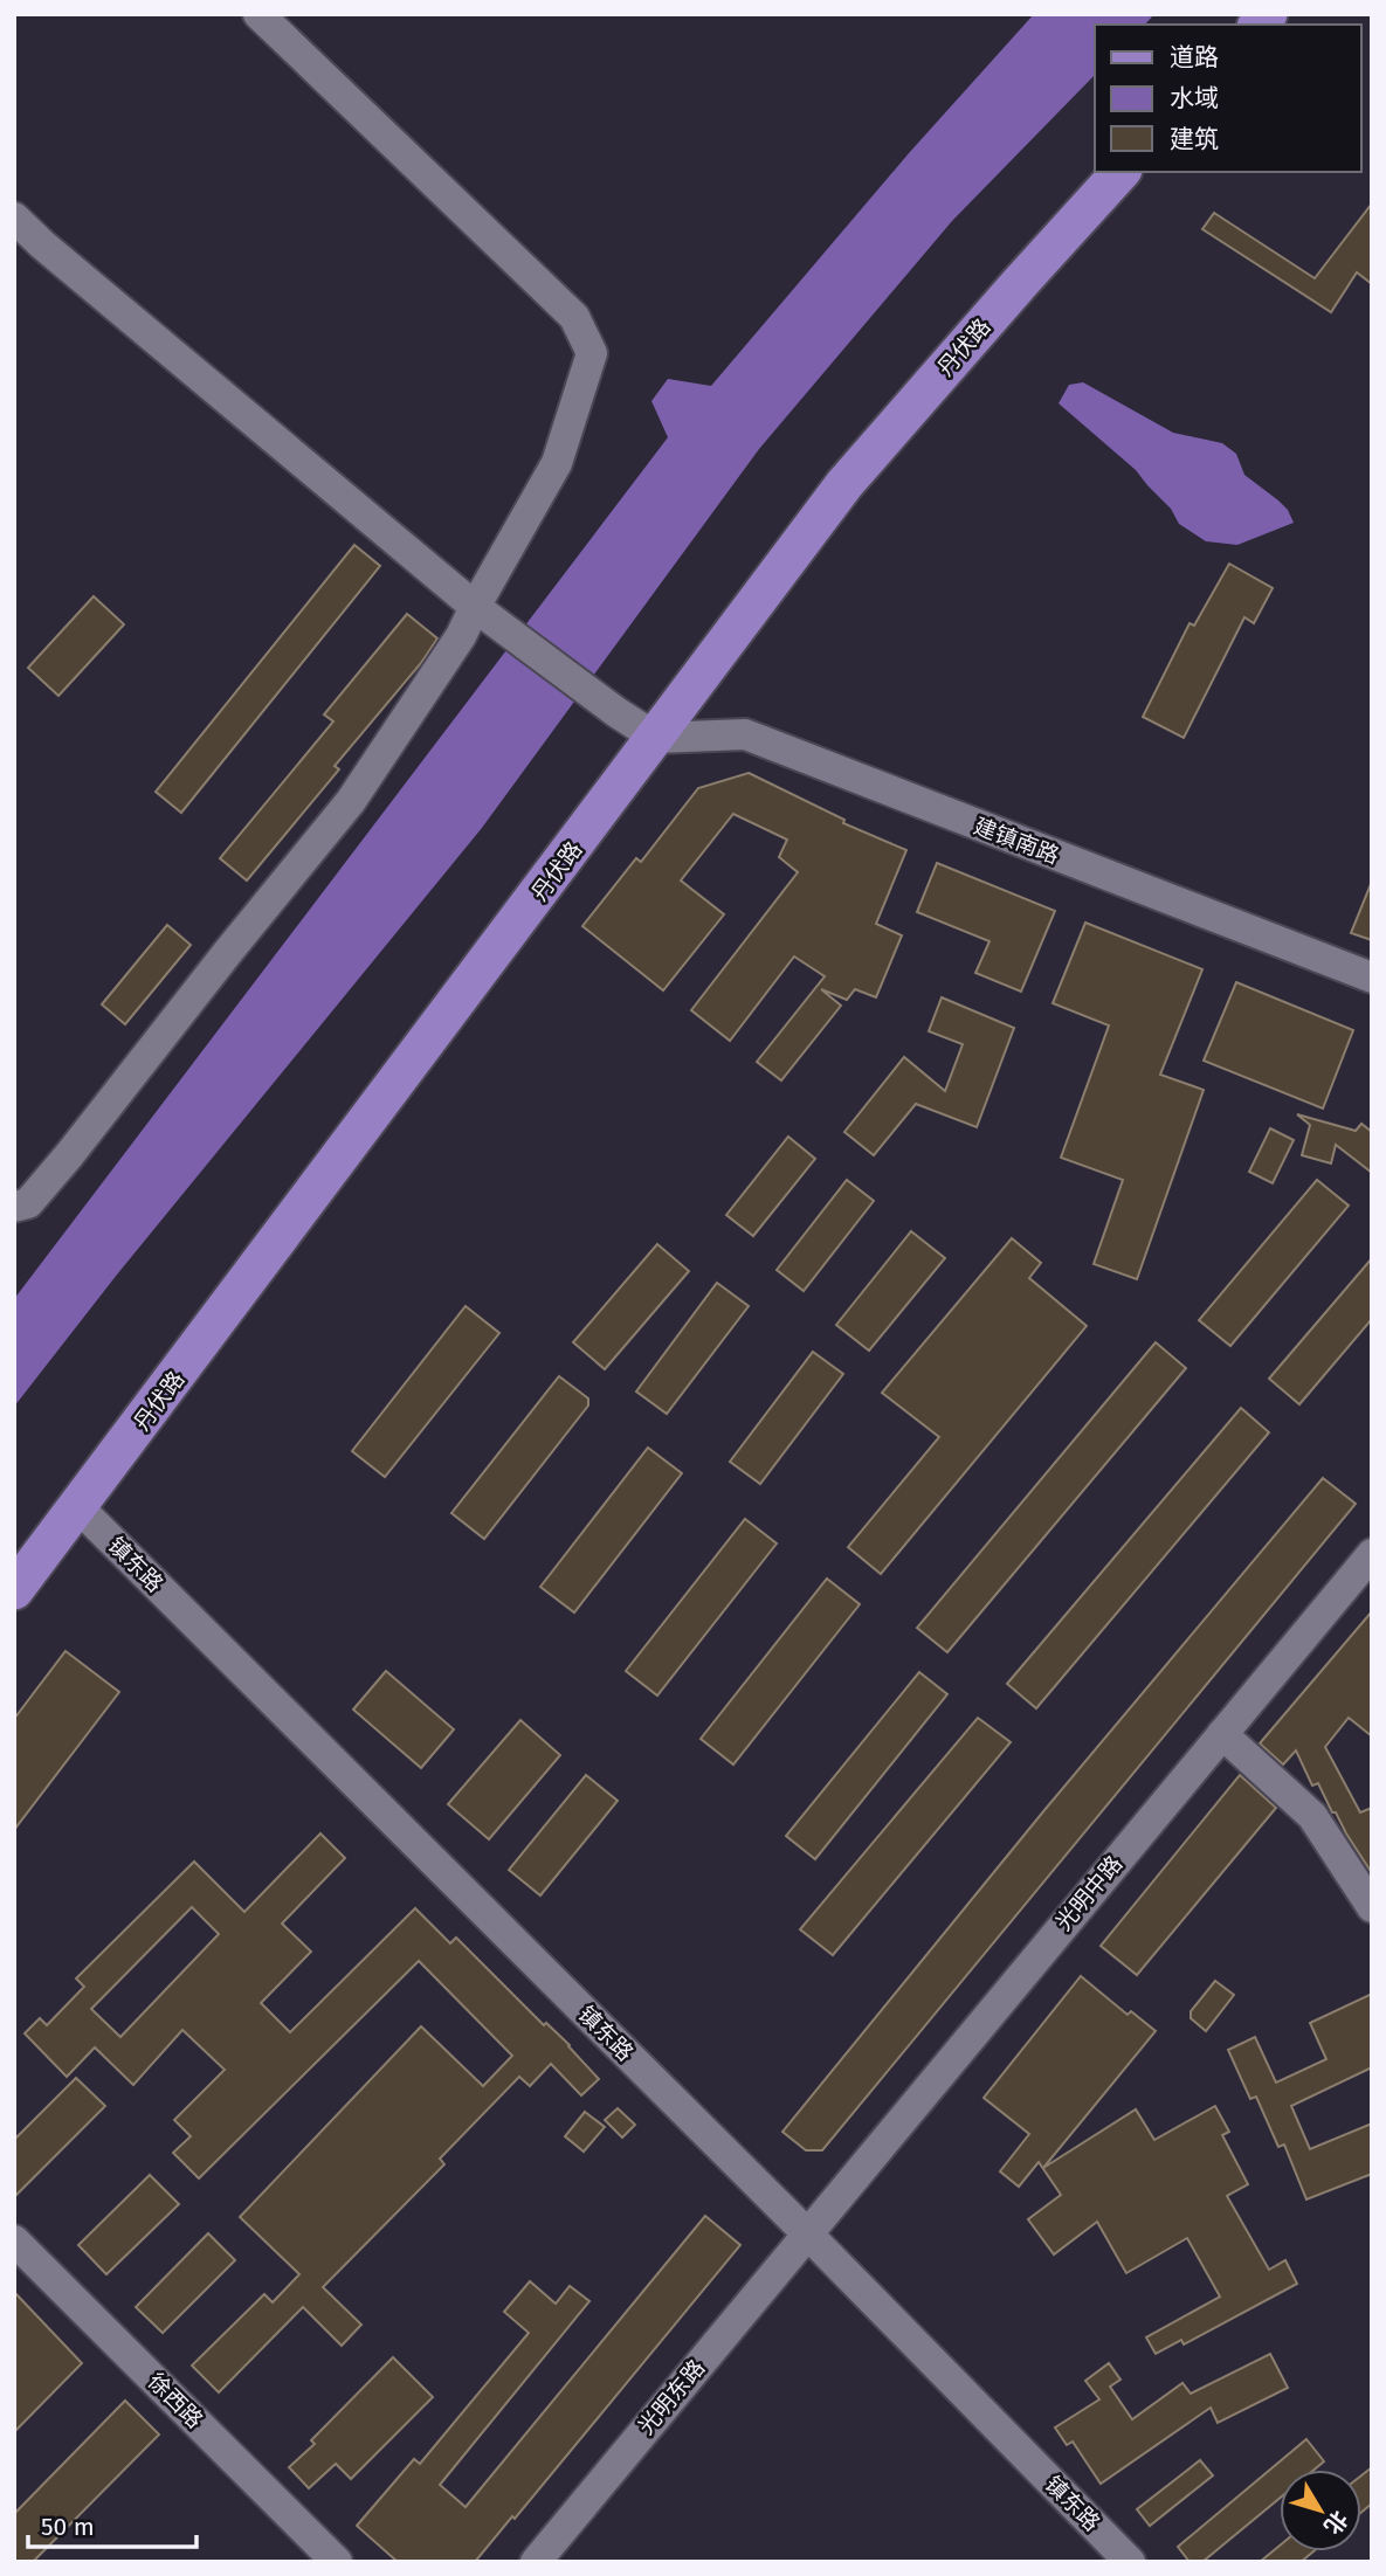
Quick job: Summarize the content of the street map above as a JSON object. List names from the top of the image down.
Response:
{
  "streets": {
    "main road": ["丹伏路"],
    "street": [
      "建镇南路",
      "镇东路",
      "光明中路",
      "光明东路",
      "徐西路"
    ]
  },
  "crossings": [
    ["丹伏路", "建镇南路"],
    ["丹伏路", "镇东路"],
    ["镇东路", "光明中路"],
    ["镇东路", "光明东路"],
    ["光明中路", "光明东路"]
  ],
  "legend": ["道路", "水域", "建筑"],
  "scale_bar": "50 m",
  "north": "bottom right"
}
